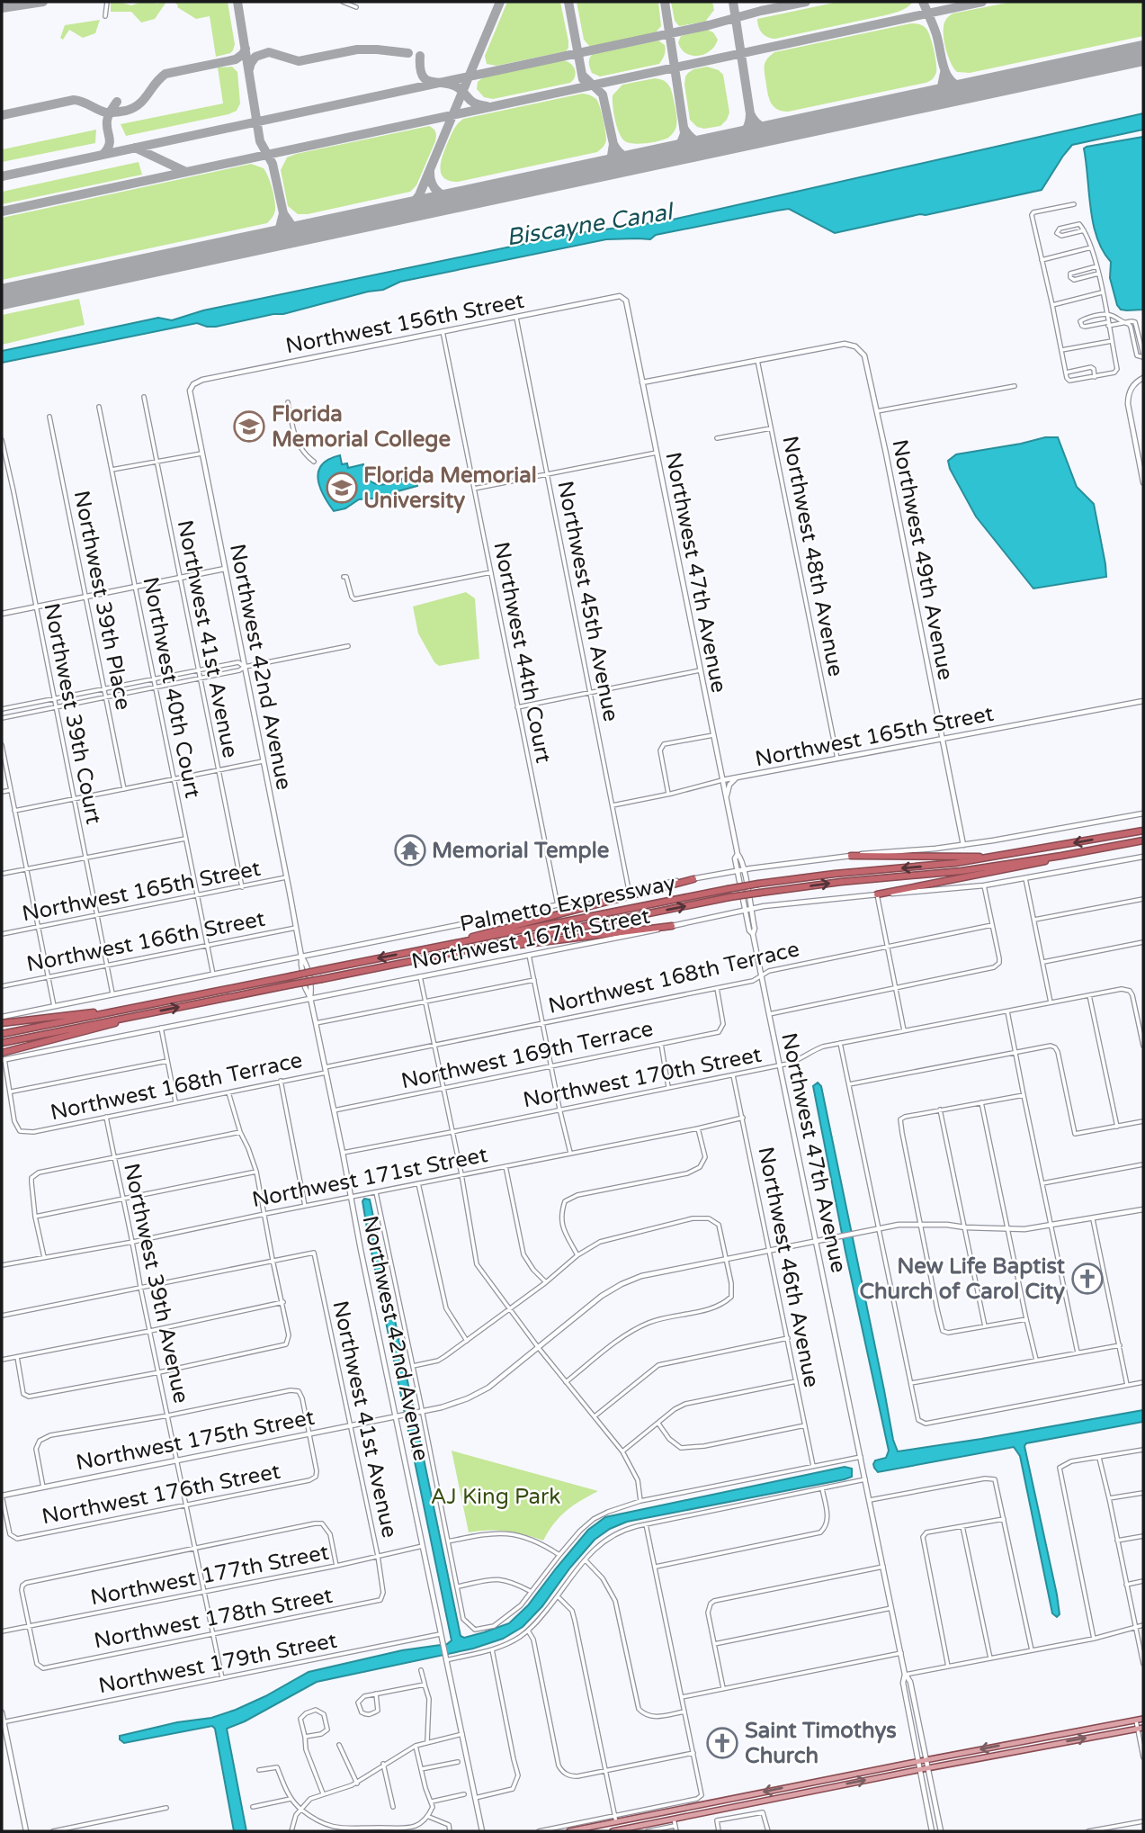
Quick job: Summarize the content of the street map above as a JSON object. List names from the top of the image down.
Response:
{
  "streets": {
    "highway": ["Palmetto Expressway"],
    "street": [
      "Northwest 156th Street",
      "Northwest 48th Avenue",
      "Northwest 49th Avenue",
      "Northwest 47th Avenue",
      "Northwest 39th Place",
      "Northwest 45th Avenue",
      "Northwest 41st Avenue",
      "Northwest 44th Court",
      "Northwest 42nd Avenue",
      "Northwest 40th Court",
      "Northwest 39th Court",
      "Northwest 165th Street",
      "Northwest 167th Street",
      "Northwest 166th Street",
      "Northwest 168th Terrace",
      "Northwest 169th Terrace",
      "Northwest 170th Street",
      "Northwest 171st Street",
      "Northwest 46th Avenue",
      "Northwest 39th Avenue",
      "Northwest 175th Street",
      "Northwest 176th Street",
      "Northwest 177th Street",
      "Northwest 178th Street",
      "Northwest 179th Street"
    ]
  },
  "crossings": [
    ["Northwest 156th Street", "Northwest 47th Avenue"],
    ["Northwest 156th Street", "Northwest 45th Avenue"],
    ["Northwest 156th Street", "Northwest 44th Court"],
    ["Northwest 156th Street", "Northwest 42nd Avenue"],
    ["Northwest 48th Avenue", "Northwest 49th Avenue"],
    ["Northwest 48th Avenue", "Northwest 165th Street"],
    ["Northwest 49th Avenue", "Northwest 165th Street"],
    ["Northwest 47th Avenue", "Northwest 165th Street"],
    ["Northwest 47th Avenue", "Northwest 167th Street"],
    ["Northwest 47th Avenue", "Northwest 168th Terrace"],
    ["Northwest 47th Avenue", "Northwest 170th Street"],
    ["Northwest 47th Avenue", "Northwest 175th Street"],
    ["Northwest 45th Avenue", "Northwest 165th Street"],
    ["Northwest 45th Avenue", "Northwest 167th Street"],
    ["Northwest 41st Avenue", "Northwest 165th Street"],
    ["Northwest 41st Avenue", "Northwest 175th Street"],
    ["Northwest 41st Avenue", "Northwest 177th Street"],
    ["Northwest 41st Avenue", "Northwest 178th Street"],
    ["Northwest 44th Court", "Northwest 167th Street"],
    ["Northwest 42nd Avenue", "Northwest 165th Street"],
    ["Northwest 42nd Avenue", "Northwest 167th Street"],
    ["Northwest 42nd Avenue", "Northwest 166th Street"],
    ["Northwest 42nd Avenue", "Northwest 168th Terrace"],
    ["Northwest 42nd Avenue", "Northwest 169th Terrace"],
    ["Northwest 42nd Avenue", "Northwest 170th Street"],
    ["Northwest 42nd Avenue", "Northwest 171st Street"],
    ["Northwest 42nd Avenue", "Northwest 175th Street"],
    ["Northwest 42nd Avenue", "Northwest 177th Street"],
    ["Northwest 42nd Avenue", "Northwest 179th Street"],
    ["Northwest 40th Court", "Northwest 165th Street"],
    ["Northwest 40th Court", "Northwest 167th Street"],
    ["Northwest 40th Court", "Northwest 166th Street"],
    ["Northwest 39th Court", "Northwest 165th Street"],
    ["Northwest 39th Court", "Northwest 167th Street"],
    ["Northwest 39th Court", "Northwest 166th Street"],
    ["Northwest 168th Terrace", "Northwest 169th Terrace"],
    ["Northwest 168th Terrace", "Northwest 39th Avenue"],
    ["Northwest 170th Street", "Northwest 46th Avenue"],
    ["Northwest 171st Street", "Northwest 46th Avenue"],
    ["Northwest 171st Street", "Northwest 39th Avenue"],
    ["Northwest 46th Avenue", "Northwest 175th Street"],
    ["Northwest 39th Avenue", "Northwest 175th Street"],
    ["Northwest 39th Avenue", "Northwest 176th Street"],
    ["Northwest 39th Avenue", "Northwest 177th Street"],
    ["Northwest 39th Avenue", "Northwest 178th Street"],
    ["Northwest 39th Avenue", "Northwest 179th Street"],
    ["Northwest 175th Street", "Northwest 176th Street"],
    ["Northwest 177th Street", "Northwest 178th Street"]
  ],
  "water": ["Biscayne Canal"],
  "parks": ["AJ King Park"],
  "places": {
    "school or university": ["Florida Memorial College", "Florida Memorial University"],
    "temple": ["Memorial Temple"],
    "church": ["New Life Baptist Church of Carol City", "Saint Timothys Church"]
  }
}
